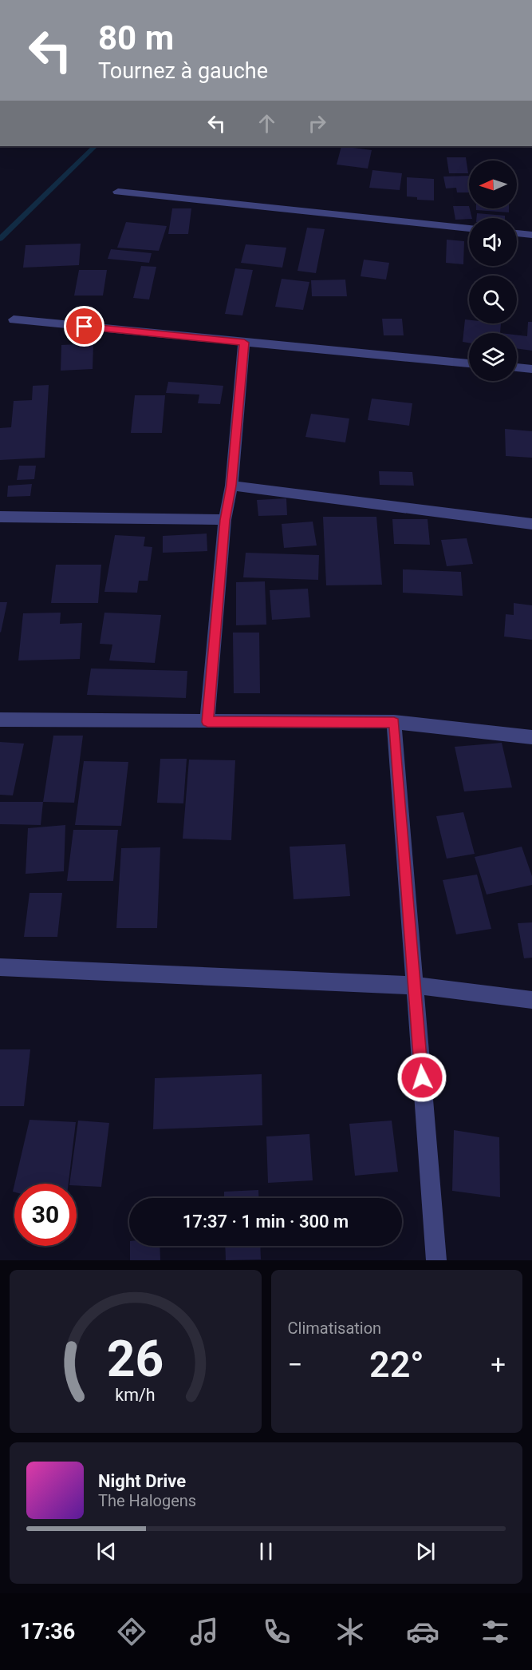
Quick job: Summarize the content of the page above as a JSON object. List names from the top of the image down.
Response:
{
  "north": "left",
  "page": {
    "turn": ["80 m", "Tournez à gauche"],
    "limit": "30",
    "trip": "17:37 · 1 min · 300 m",
    "tile": "Climatisation",
    "heat": ["−", "22°", "+"],
    "song": ["Night Drive", "The Halogens"],
    "tabs": "17:36",
    "gauge": ["26", "km/h"]
  }
}
